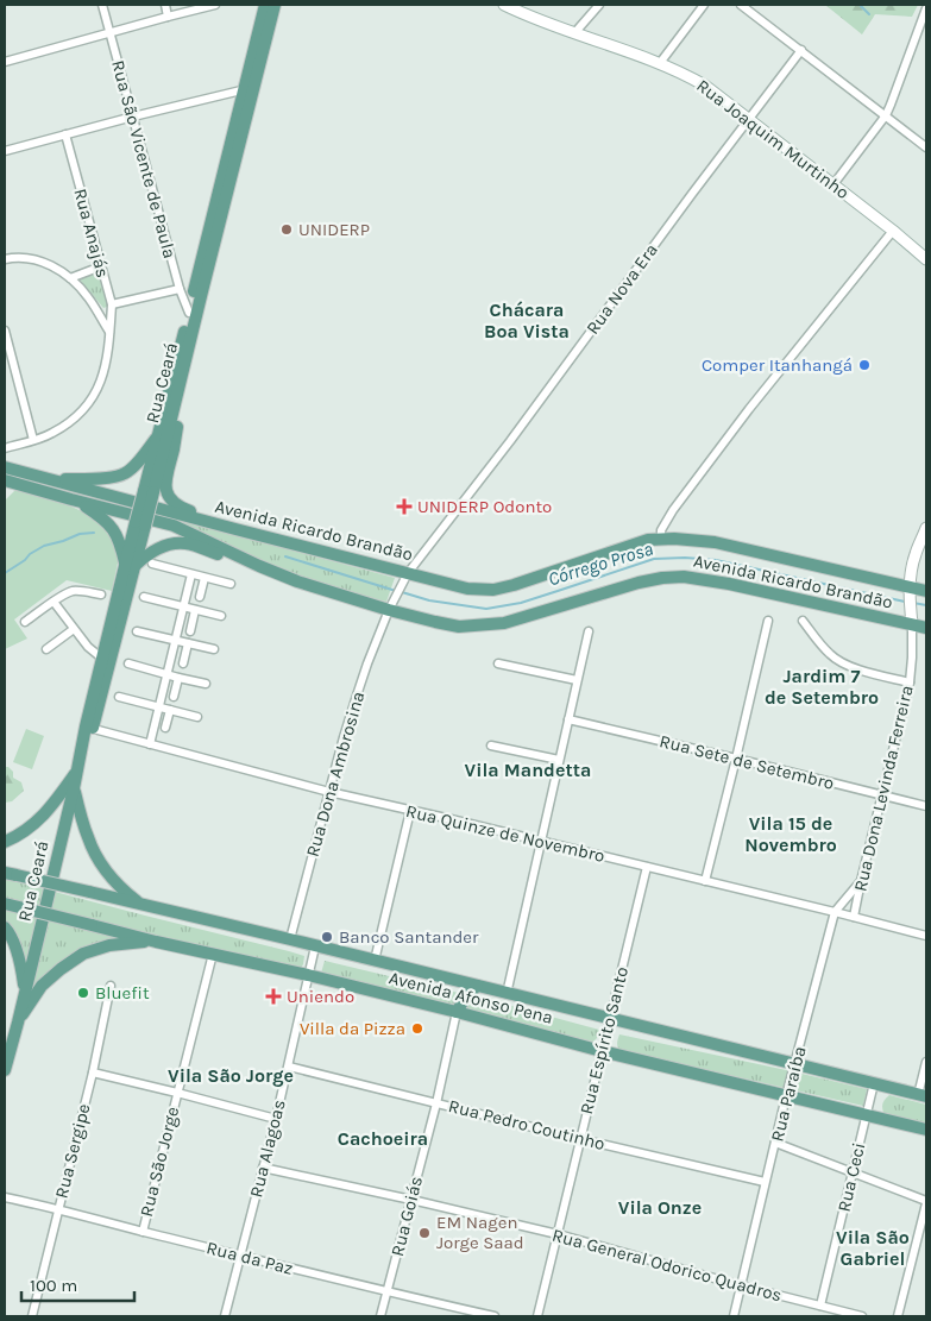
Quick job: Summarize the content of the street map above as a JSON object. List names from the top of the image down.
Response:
{
  "streets": {
    "main road": [
      "Rua Joaquim Murtinho",
      "Rua Ceará",
      "Avenida Ricardo Brandão",
      "Avenida Afonso Pena"
    ],
    "street": [
      "Rua São Vicente de Paula",
      "Rua Anajás",
      "Rua Nova Era",
      "Rua Sete de Setembro",
      "Rua Dona Ambrosina",
      "Rua Dona Levinda Ferreira",
      "Rua Quinze de Novembro",
      "Rua Espírito Santo",
      "Rua Paraíba",
      "Rua Pedro Coutinho",
      "Rua Alagoas",
      "Rua Sergipe",
      "Rua São Jorge",
      "Rua Ceci",
      "Rua Goiás",
      "Rua da Paz",
      "Rua General Odorico Quadros"
    ]
  },
  "crossings": [
    ["Rua Joaquim Murtinho", "Rua Nova Era"],
    ["Rua São Vicente de Paula", "Rua Ceará"],
    ["Rua Nova Era", "Avenida Ricardo Brandão"],
    ["Rua Nova Era", "Rua Dona Ambrosina"],
    ["Rua Ceará", "Rua Quinze de Novembro"],
    ["Avenida Ricardo Brandão", "Rua Dona Ambrosina"],
    ["Avenida Ricardo Brandão", "Rua Dona Levinda Ferreira"],
    ["Rua Sete de Setembro", "Rua Dona Levinda Ferreira"],
    ["Rua Dona Ambrosina", "Rua Quinze de Novembro"],
    ["Rua Dona Ambrosina", "Avenida Afonso Pena"],
    ["Rua Dona Levinda Ferreira", "Rua Quinze de Novembro"],
    ["Rua Dona Levinda Ferreira", "Rua Paraíba"],
    ["Rua Quinze de Novembro", "Rua Espírito Santo"],
    ["Rua Quinze de Novembro", "Rua Paraíba"],
    ["Avenida Afonso Pena", "Rua Espírito Santo"],
    ["Avenida Afonso Pena", "Rua Paraíba"],
    ["Avenida Afonso Pena", "Rua Alagoas"],
    ["Avenida Afonso Pena", "Rua São Jorge"],
    ["Avenida Afonso Pena", "Rua Ceci"],
    ["Avenida Afonso Pena", "Rua Goiás"],
    ["Rua Espírito Santo", "Rua Pedro Coutinho"],
    ["Rua Espírito Santo", "Rua General Odorico Quadros"],
    ["Rua Paraíba", "Rua Pedro Coutinho"],
    ["Rua Paraíba", "Rua General Odorico Quadros"],
    ["Rua Pedro Coutinho", "Rua Alagoas"],
    ["Rua Pedro Coutinho", "Rua Goiás"],
    ["Rua Alagoas", "Rua da Paz"],
    ["Rua Alagoas", "Rua General Odorico Quadros"],
    ["Rua Sergipe", "Rua da Paz"],
    ["Rua São Jorge", "Rua da Paz"],
    ["Rua Ceci", "Rua General Odorico Quadros"],
    ["Rua Goiás", "Rua da Paz"],
    ["Rua Goiás", "Rua General Odorico Quadros"]
  ],
  "districts": [
    "Chácara Boa Vista",
    "Jardim 7 de Setembro",
    "Vila Mandetta",
    "Vila 15 de Novembro",
    "Vila São Jorge",
    "Cachoeira",
    "Vila Onze",
    "Vila São Gabriel"
  ],
  "water": ["Córrego Prosa"],
  "places": {
    "other": [
      "UNIDERP",
      "Comper Itanhangá",
      "Banco Santander",
      "Bluefit",
      "Villa da Pizza",
      "EM Nagen Jorge Saad"
    ],
    "health": ["UNIDERP Odonto", "Uniendo"]
  },
  "scale_bar": "100 m"
}
